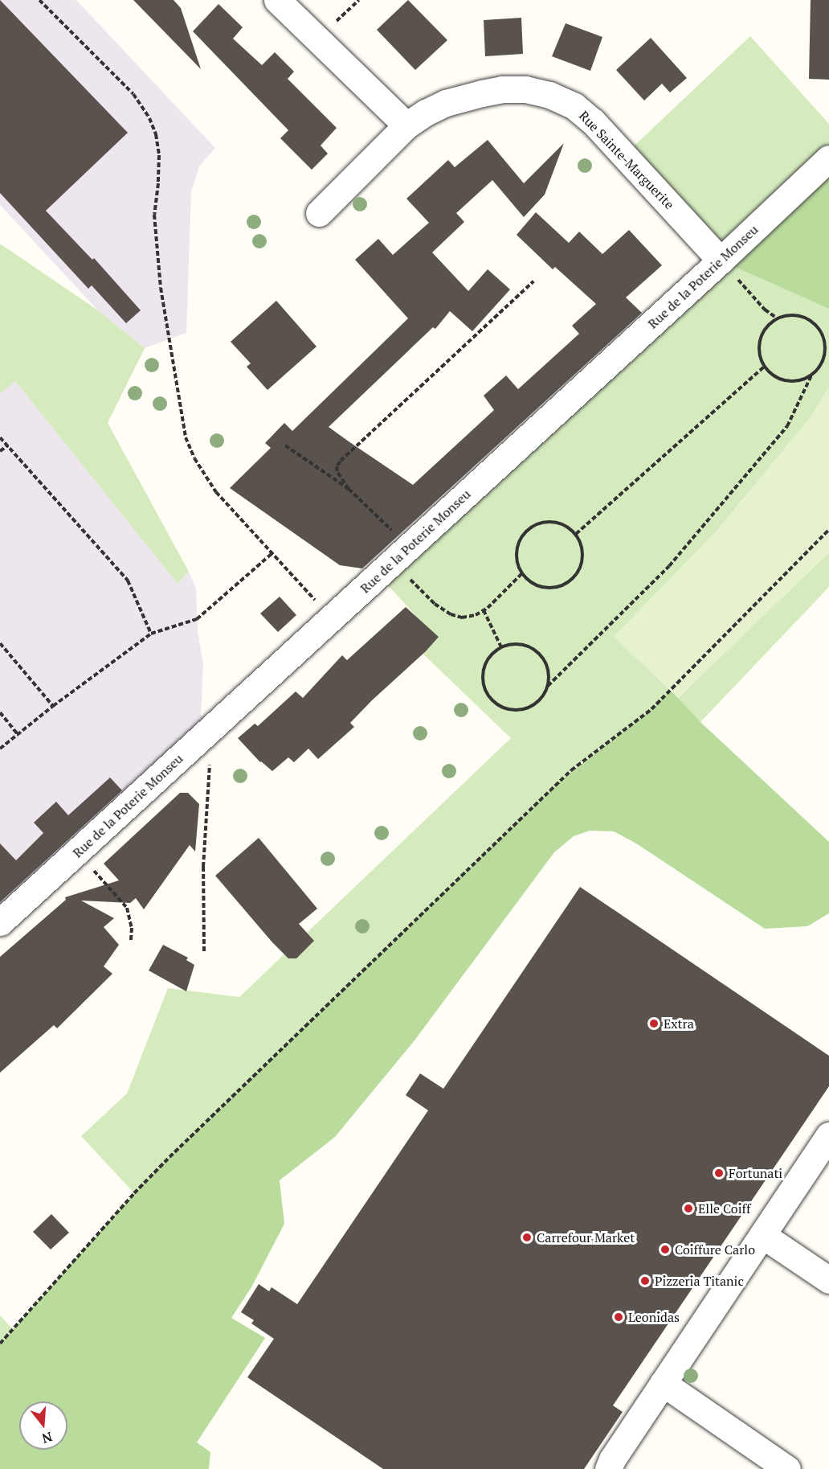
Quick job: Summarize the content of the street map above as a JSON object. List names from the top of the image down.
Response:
{
  "streets": {
    "street": ["Rue Sainte-Marguerite", "Rue de la Poterie Monseu"]
  },
  "crossings": [
    ["Rue Sainte-Marguerite", "Rue de la Poterie Monseu"]
  ],
  "places": [
    "Extra",
    "Fortunati",
    "Elle Coiff",
    "Carrefour Market",
    "Coiffure Carlo",
    "Pizzeria Titanic",
    "Leonidas"
  ],
  "north": "bottom"
}
